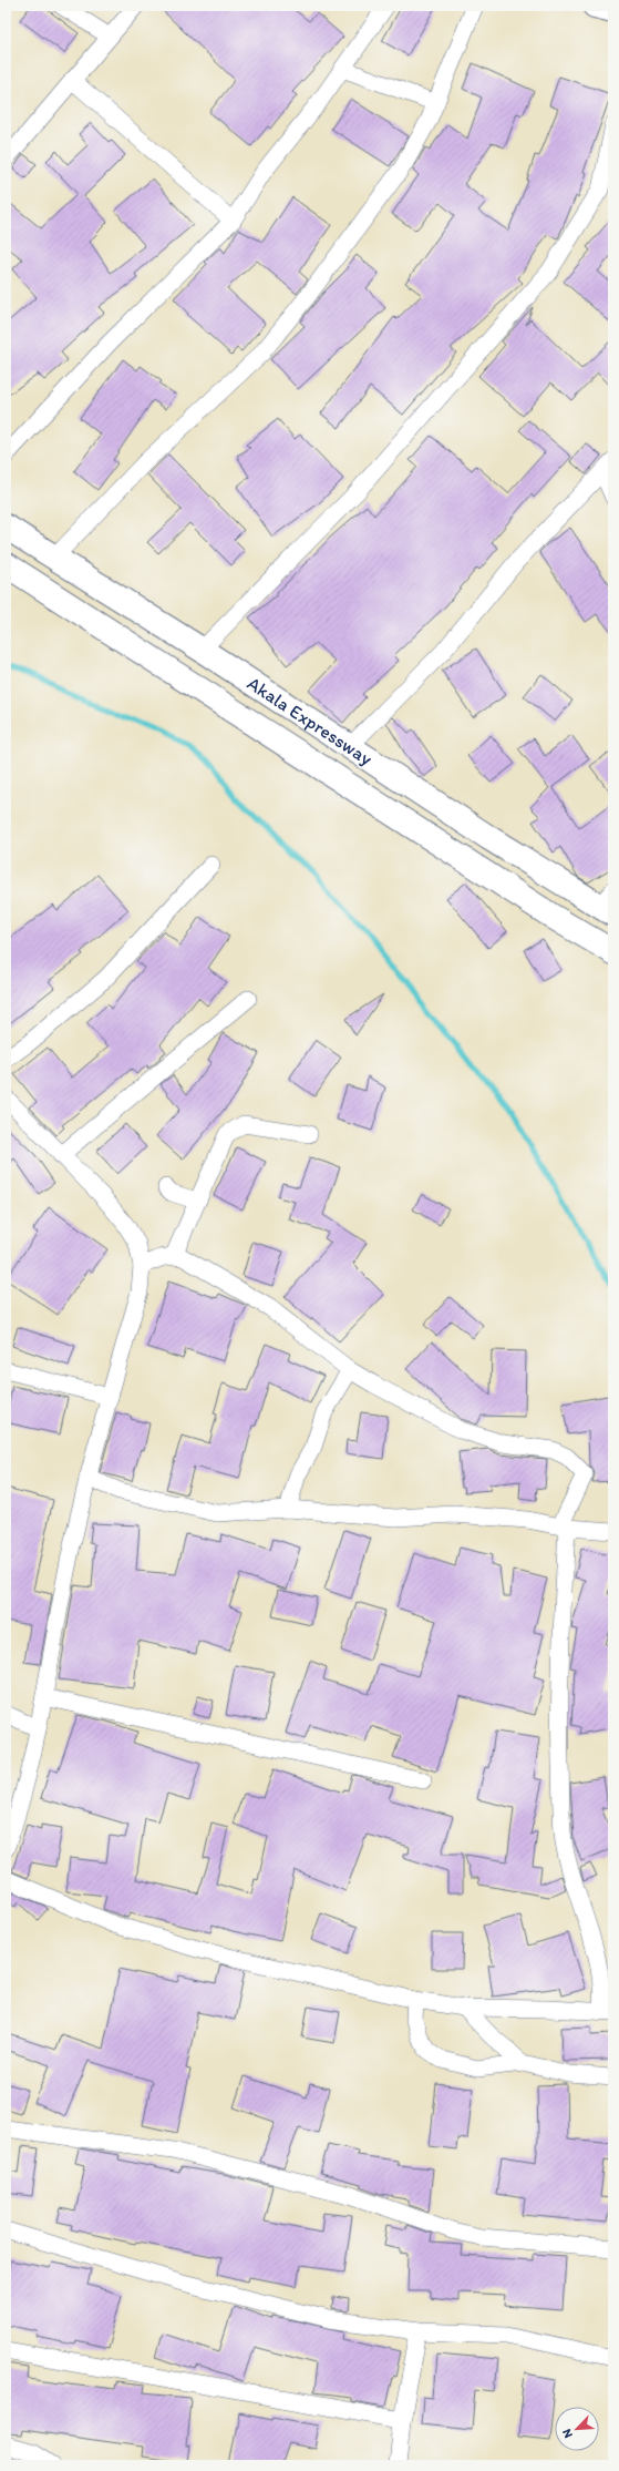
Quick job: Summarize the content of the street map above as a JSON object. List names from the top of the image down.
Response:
{
  "streets": {
    "main road": ["Akala Expressway"]
  },
  "north": "bottom left"
}
